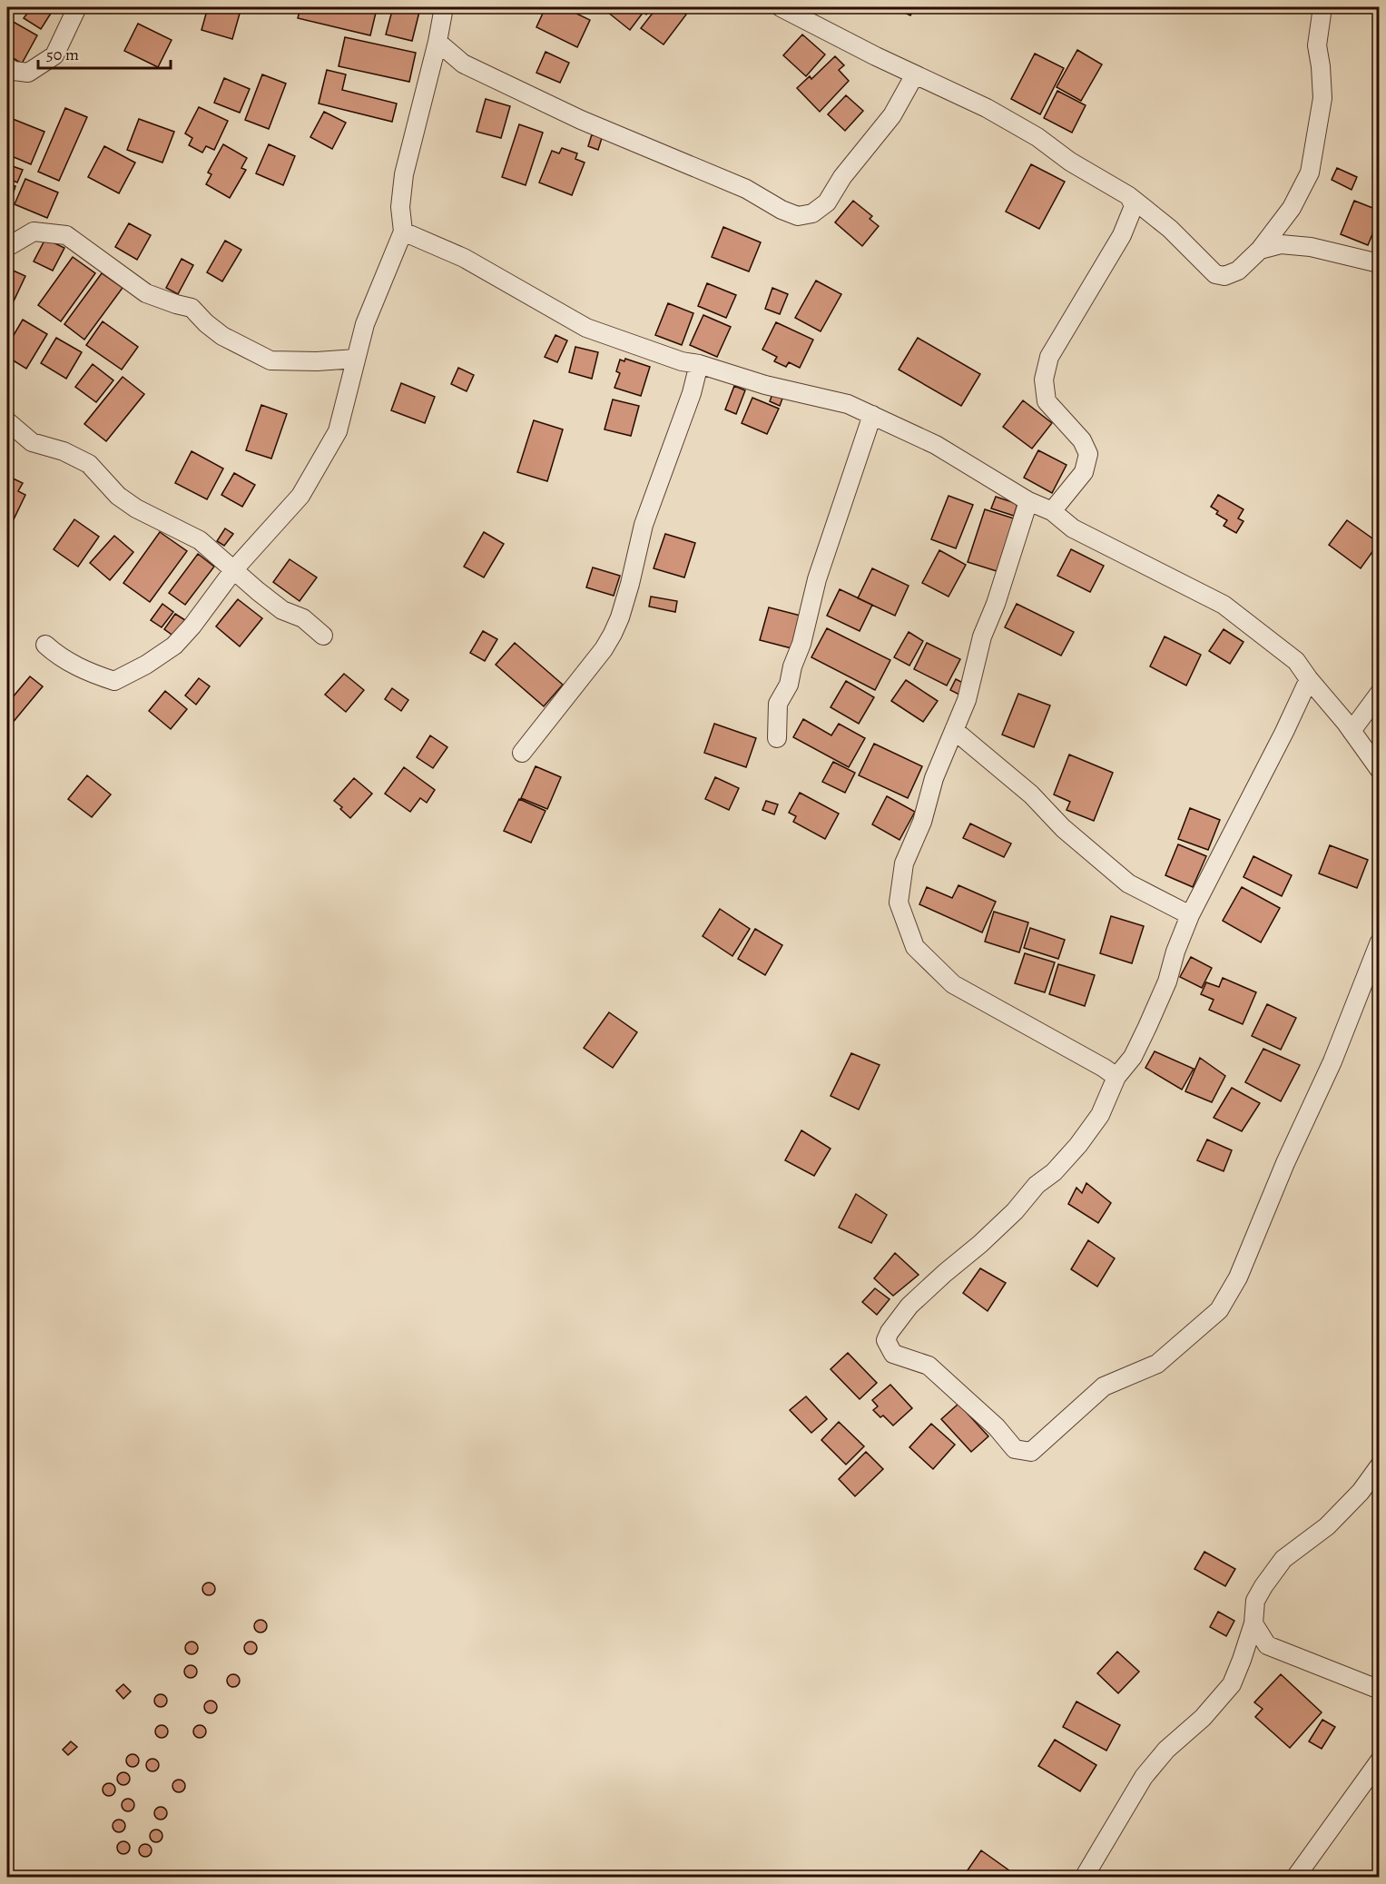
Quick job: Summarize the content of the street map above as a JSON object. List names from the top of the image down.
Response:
{
  "scale_bar": "50 m"
}
